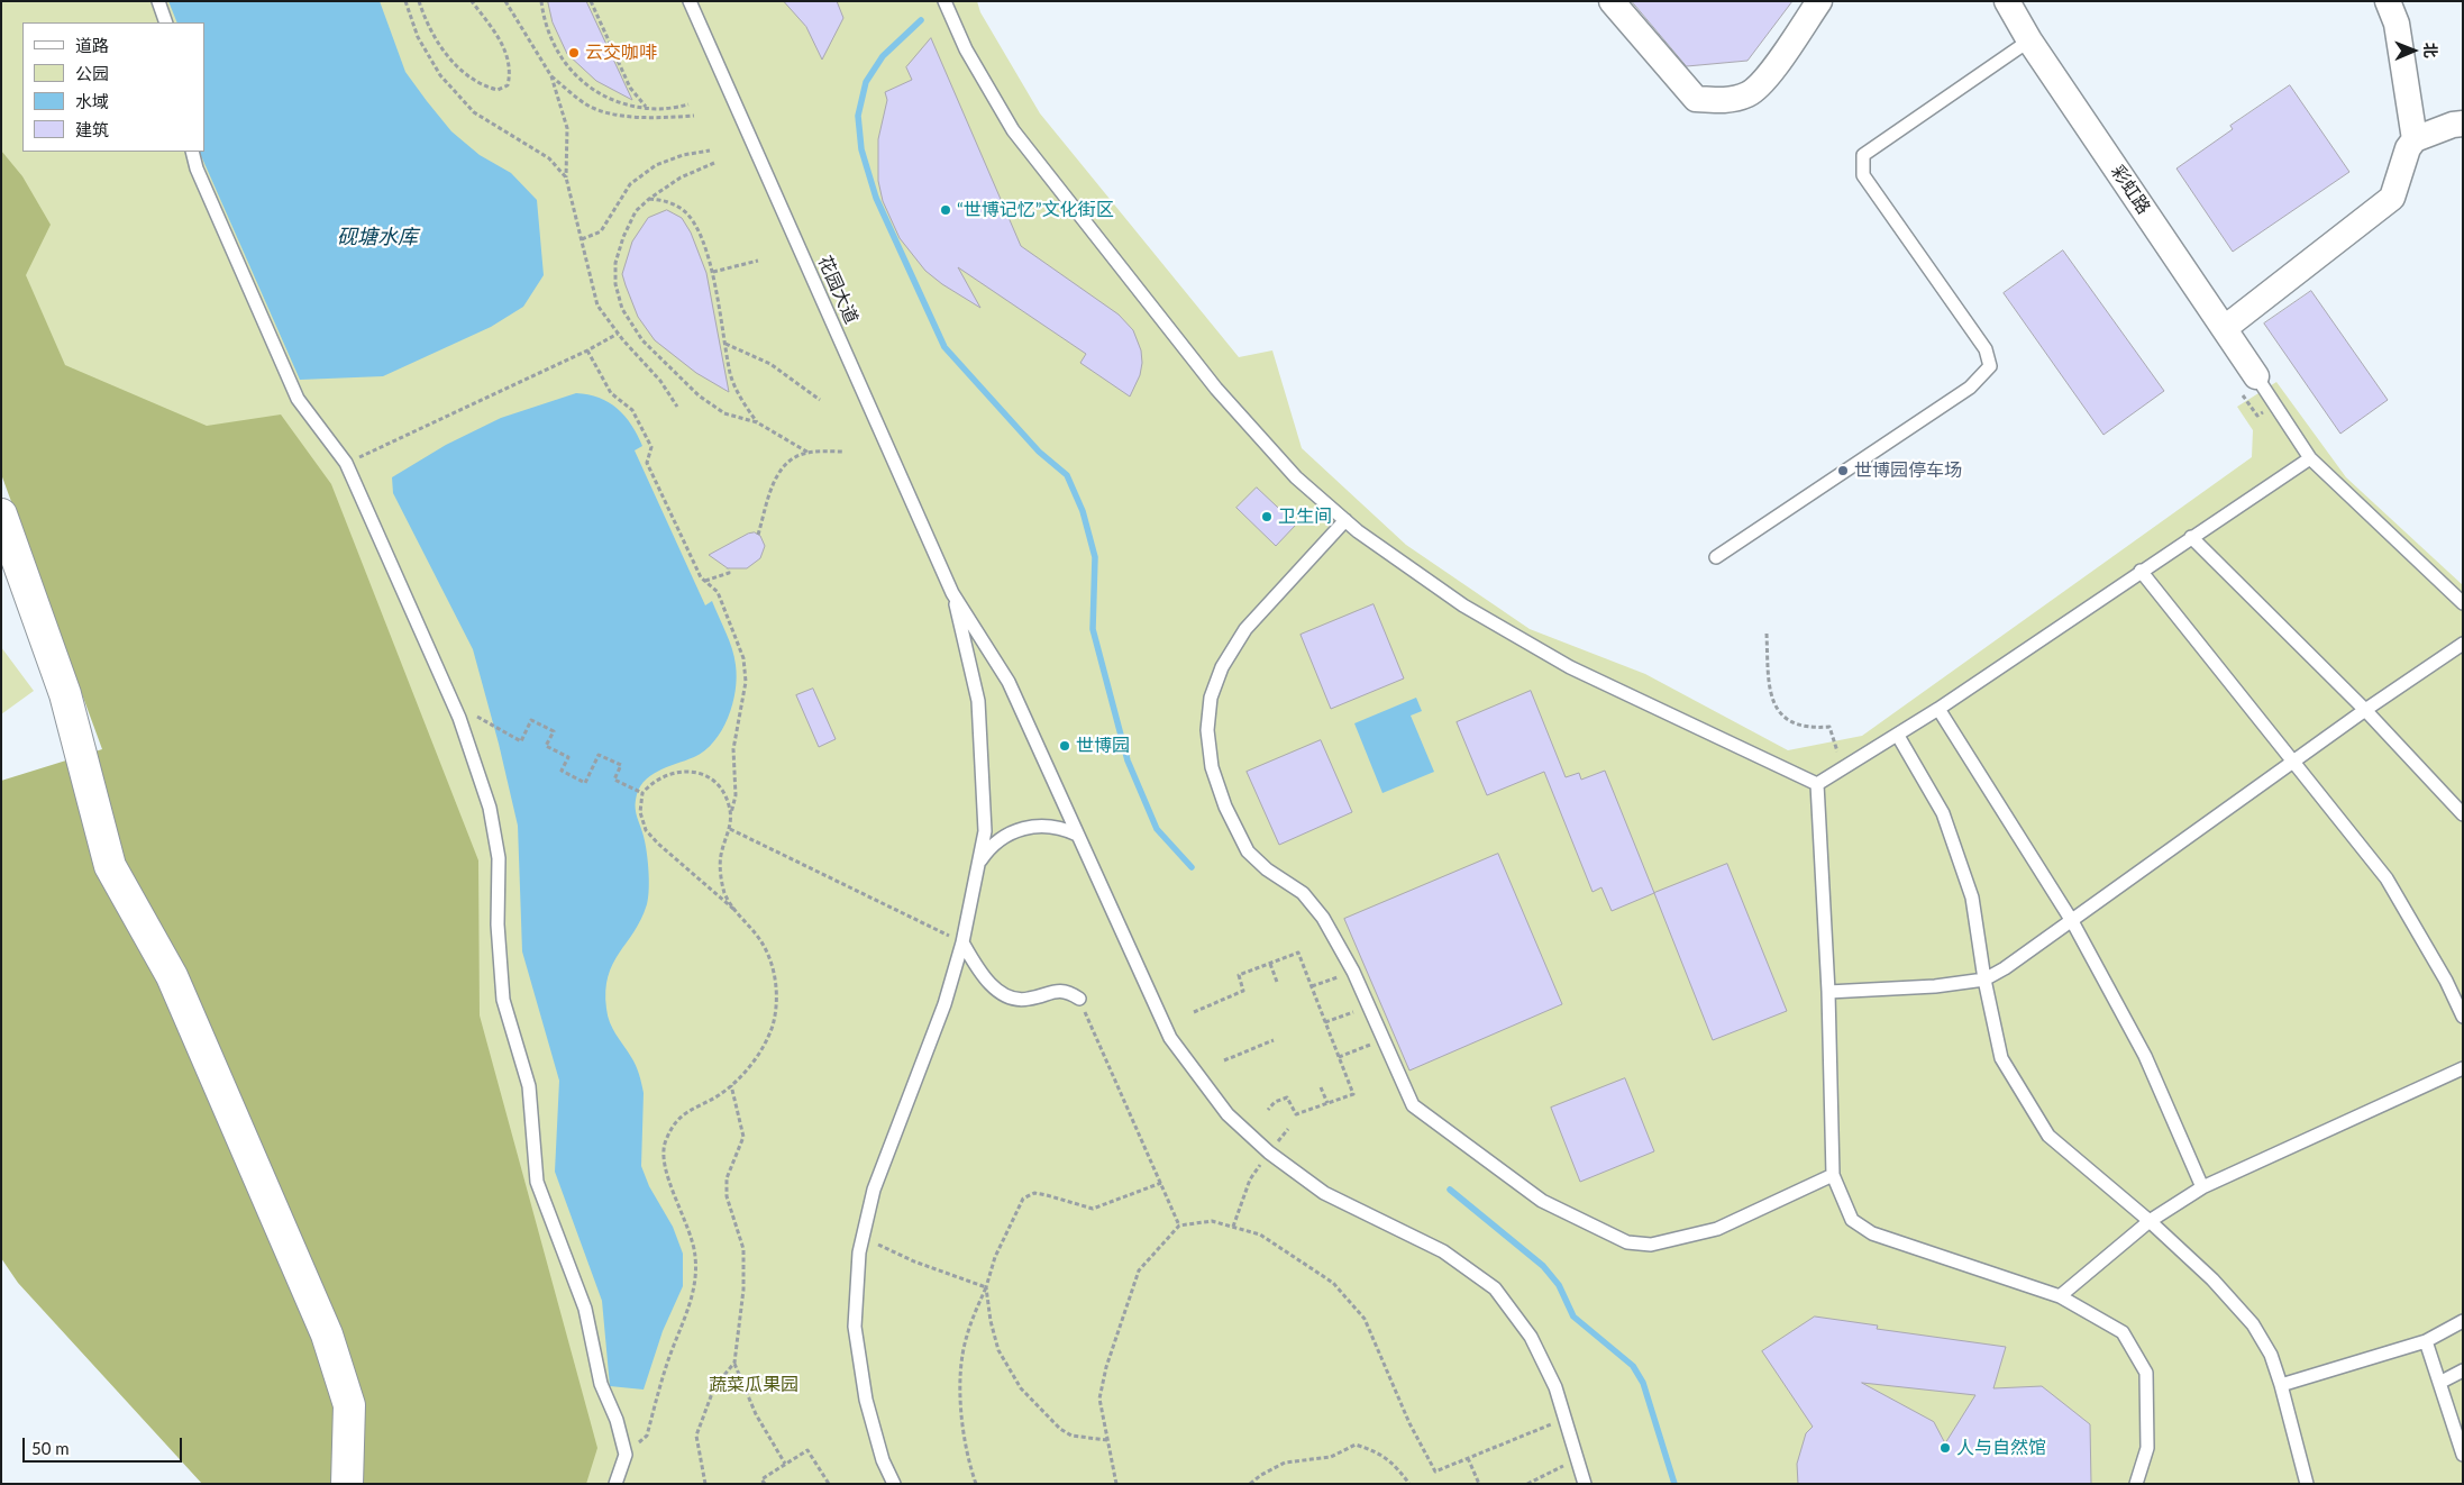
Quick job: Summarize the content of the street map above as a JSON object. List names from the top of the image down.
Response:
{
  "streets": {
    "street": ["彩虹路"],
    "lane": ["花园大道"]
  },
  "water": ["砚塘水库"],
  "parks": ["蔬菜瓜果园"],
  "places": [
    "云交咖啡",
    "“世博记忆”文化街区",
    "世博园停车场",
    "卫生间",
    "世博园",
    "人与自然馆"
  ],
  "legend": [
    "道路",
    "公园",
    "水域",
    "建筑"
  ],
  "scale_bar": "50 m",
  "north": "right"
}
